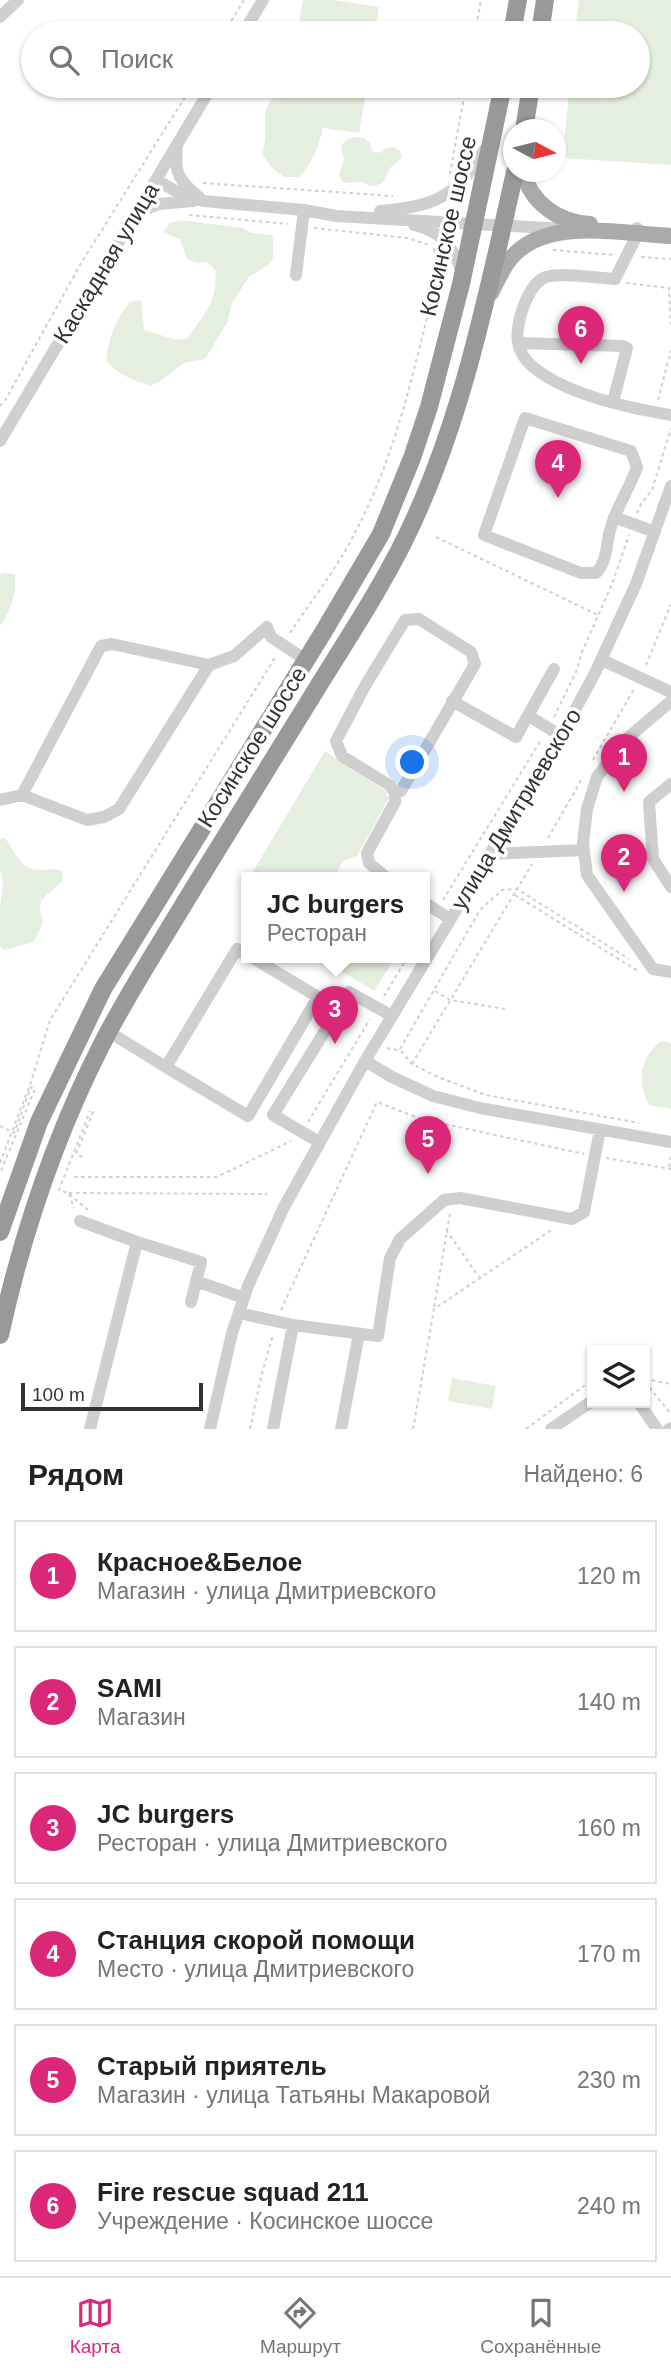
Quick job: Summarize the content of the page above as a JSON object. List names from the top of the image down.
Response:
{
  "streets": {
    "highway": ["Косинское шоссе"],
    "street": ["Каскадная улица", "улица Дмитриевского"]
  },
  "scale_bar": "100 m",
  "north": "right",
  "page": {
    "search": "Поиск",
    "pins": [
      "6",
      "4",
      "1",
      "2",
      "3",
      "5"
    ],
    "popup": ["JC burgers", "Ресторан"],
    "scale": "100 m",
    "heading": ["Рядом", "Найдено: 6"],
    "list": [
      {
        "mark": "1",
        "name": "Красное&Белое",
        "note": "Магазин · улица Дмитриевского",
        "value": "120 m"
      },
      {
        "mark": "2",
        "name": "SAMI",
        "note": "Магазин",
        "value": "140 m"
      },
      {
        "mark": "3",
        "name": "JC burgers",
        "note": "Ресторан · улица Дмитриевского",
        "value": "160 m"
      },
      {
        "mark": "4",
        "name": "Станция скорой помощи",
        "note": "Место · улица Дмитриевского",
        "value": "170 m"
      },
      {
        "mark": "5",
        "name": "Старый приятель",
        "note": "Магазин · улица Татьяны Макаровой",
        "value": "230 m"
      },
      {
        "mark": "6",
        "name": "Fire rescue squad 211",
        "note": "Учреждение · Косинское шоссе",
        "value": "240 m"
      }
    ],
    "nav": ["Карта", "Маршрут", "Сохранённые"]
  }
}
